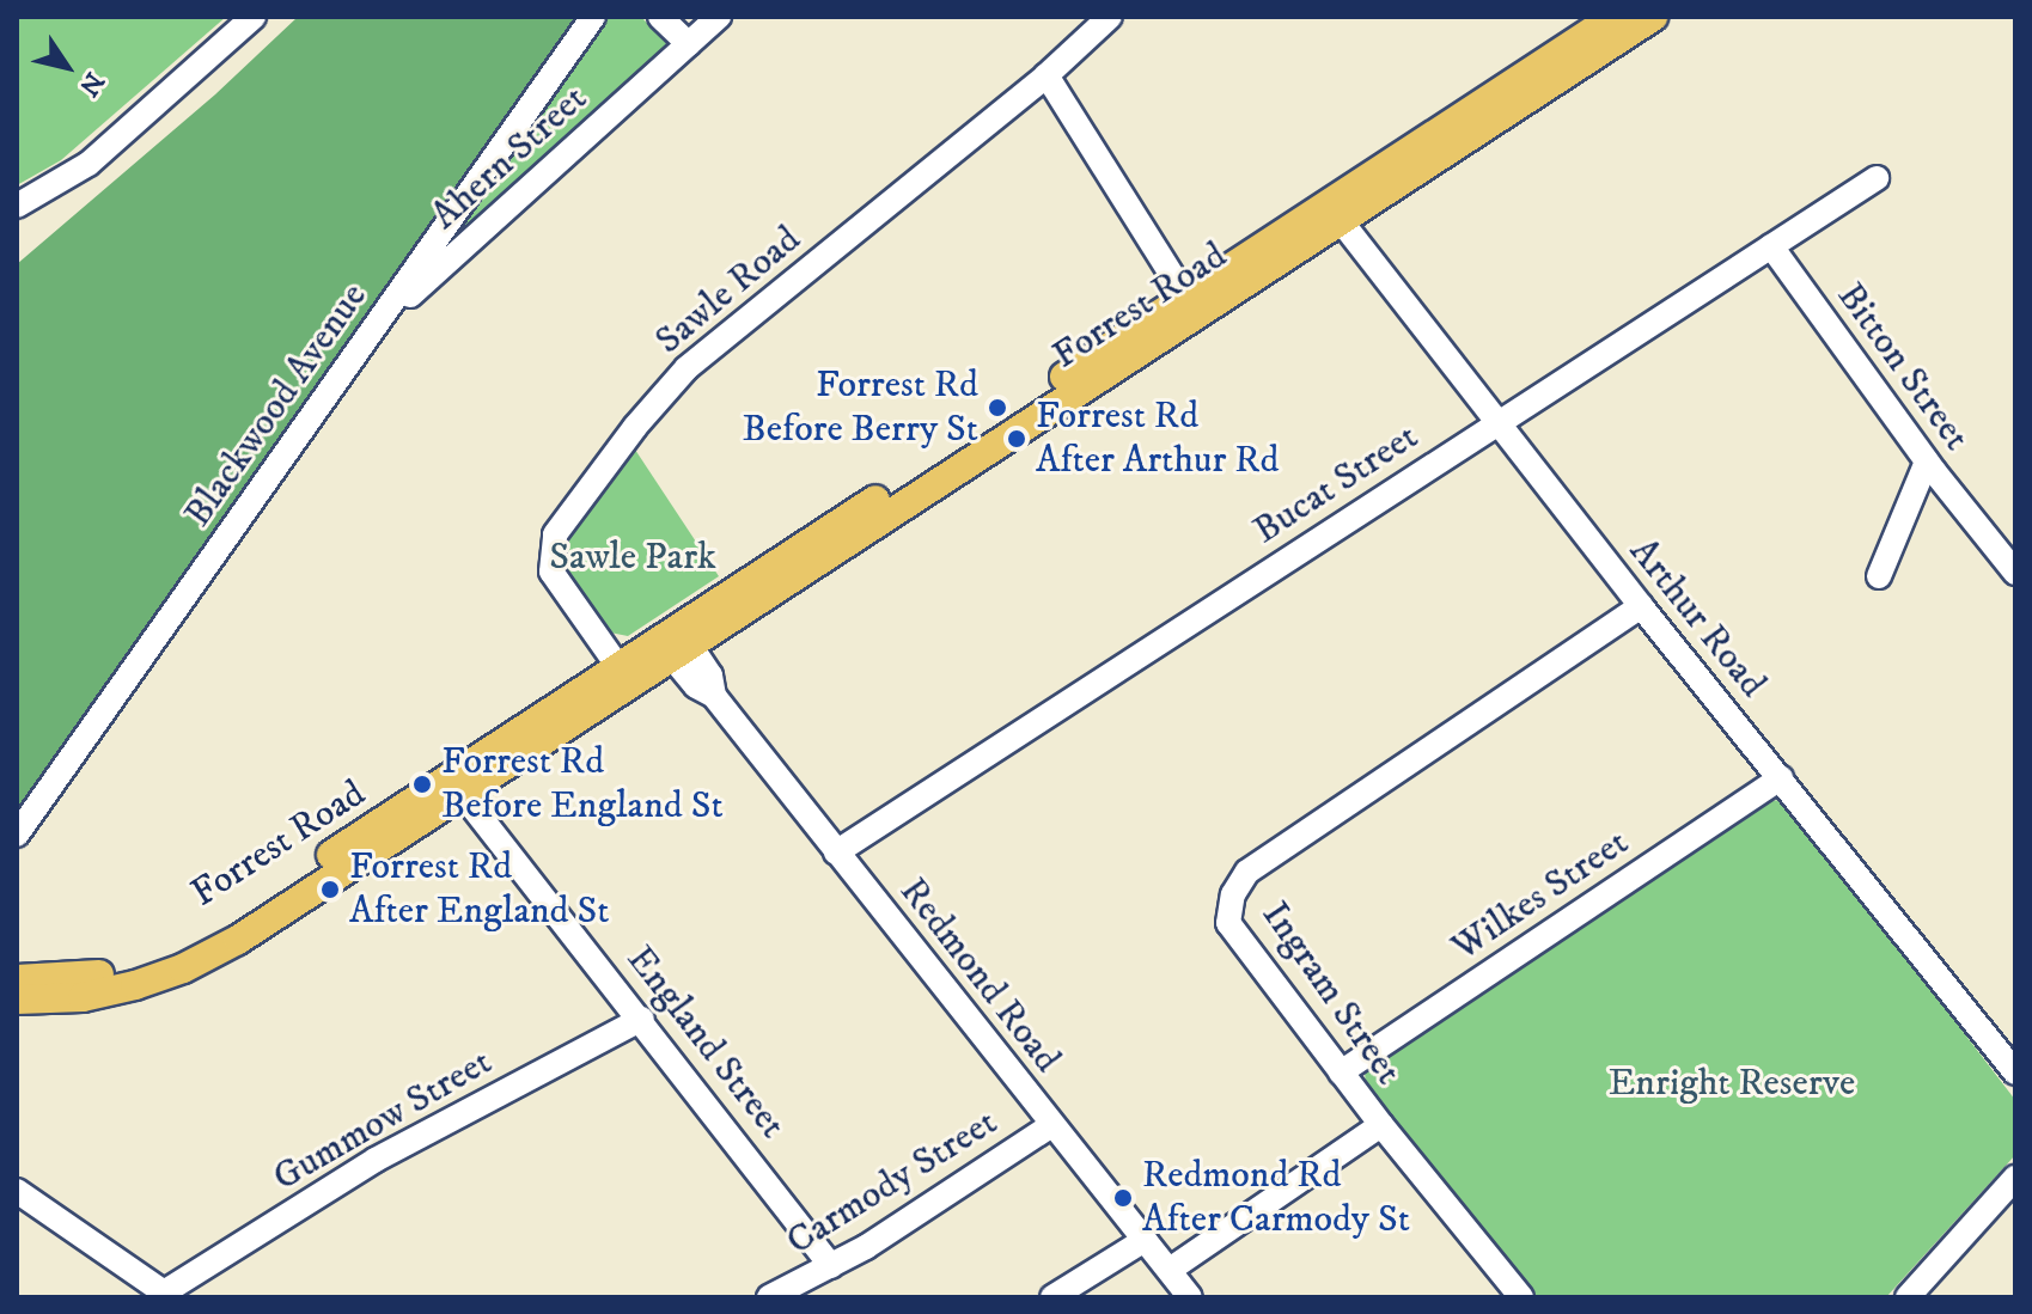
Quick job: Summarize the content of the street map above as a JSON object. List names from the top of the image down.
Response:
{
  "streets": {
    "main road": ["Forrest Road"],
    "street": [
      "Ahern Street",
      "Sawle Road",
      "Bitton Street",
      "Blackwood Avenue",
      "Bucat Street",
      "Arthur Road",
      "Wilkes Street",
      "Redmond Road",
      "Ingram Street",
      "England Street",
      "Gummow Street",
      "Carmody Street"
    ]
  },
  "crossings": [
    ["Ahern Street", "Blackwood Avenue"],
    ["Sawle Road", "Forrest Road"],
    ["Forrest Road", "Arthur Road"],
    ["Forrest Road", "Redmond Road"],
    ["Forrest Road", "England Street"],
    ["Bitton Street", "Bucat Street"],
    ["Bucat Street", "Arthur Road"],
    ["Bucat Street", "Redmond Road"],
    ["Arthur Road", "Wilkes Street"],
    ["Arthur Road", "Ingram Street"],
    ["Wilkes Street", "Ingram Street"],
    ["Redmond Road", "Carmody Street"],
    ["England Street", "Gummow Street"],
    ["England Street", "Carmody Street"]
  ],
  "parks": ["Sawle Park", "Enright Reserve"],
  "places": [
    "Forrest Rd Before Berry St",
    "Forrest Rd After Arthur Rd",
    "Forrest Rd Before England St",
    "Forrest Rd After England St",
    "Redmond Rd After Carmody St"
  ],
  "north": "bottom right"
}
